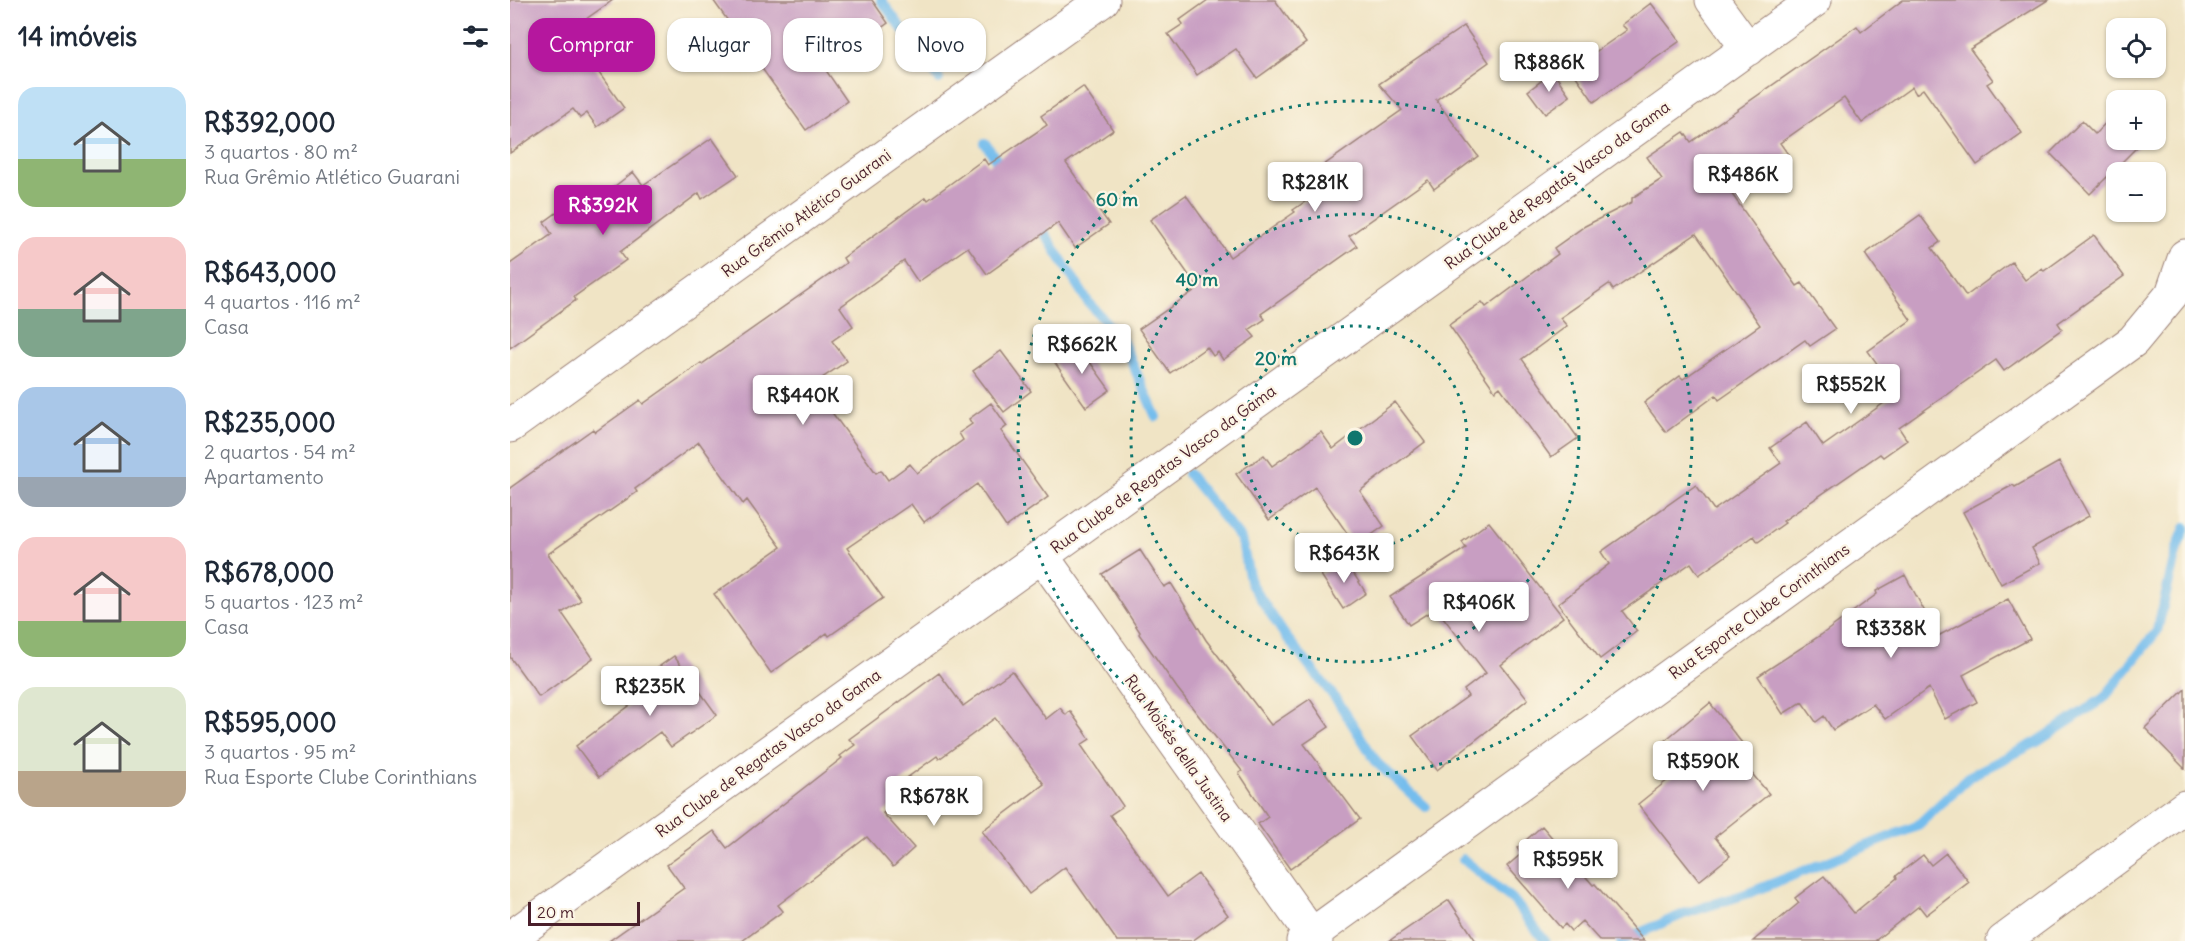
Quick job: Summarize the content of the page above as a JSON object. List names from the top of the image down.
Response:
{
  "streets": {
    "street": [
      "Rua Clube de Regatas Vasco da Gama",
      "Rua Grêmio Atlético Guarani",
      "Rua Esporte Clube Corinthians",
      "Rua Moisés della Justina"
    ]
  },
  "crossings": [
    ["Rua Clube de Regatas Vasco da Gama", "Rua Moisés della Justina"],
    ["Rua Esporte Clube Corinthians", "Rua Moisés della Justina"]
  ],
  "scale_bar": "20 m",
  "page": {
    "heading": "14 imóveis",
    "map_buttons": ["+", "−"],
    "chip": [
      "Comprar",
      "Alugar",
      "Filtros",
      "Novo"
    ],
    "price": [
      "R$886K",
      "R$486K",
      "R$281K",
      "R$392K",
      "R$662K",
      "R$552K",
      "R$440K",
      "R$643K",
      "R$406K",
      "R$338K",
      "R$235K",
      "R$590K",
      "R$678K",
      "R$595K"
    ],
    "list": [
      {
        "name": "R$392,000",
        "note": "3 quartos · 80 m² · Rua Grêmio Atlético Guarani"
      },
      {
        "name": "R$643,000",
        "note": "4 quartos · 116 m² · Casa"
      },
      {
        "name": "R$235,000",
        "note": "2 quartos · 54 m² · Apartamento"
      },
      {
        "name": "R$678,000",
        "note": "5 quartos · 123 m² · Casa"
      },
      {
        "name": "R$595,000",
        "note": "3 quartos · 95 m² · Rua Esporte Clube Corinthians"
      }
    ],
    "scale": "20 m"
  },
  "rings": ["60 m", "40 m", "20 m"]
}
